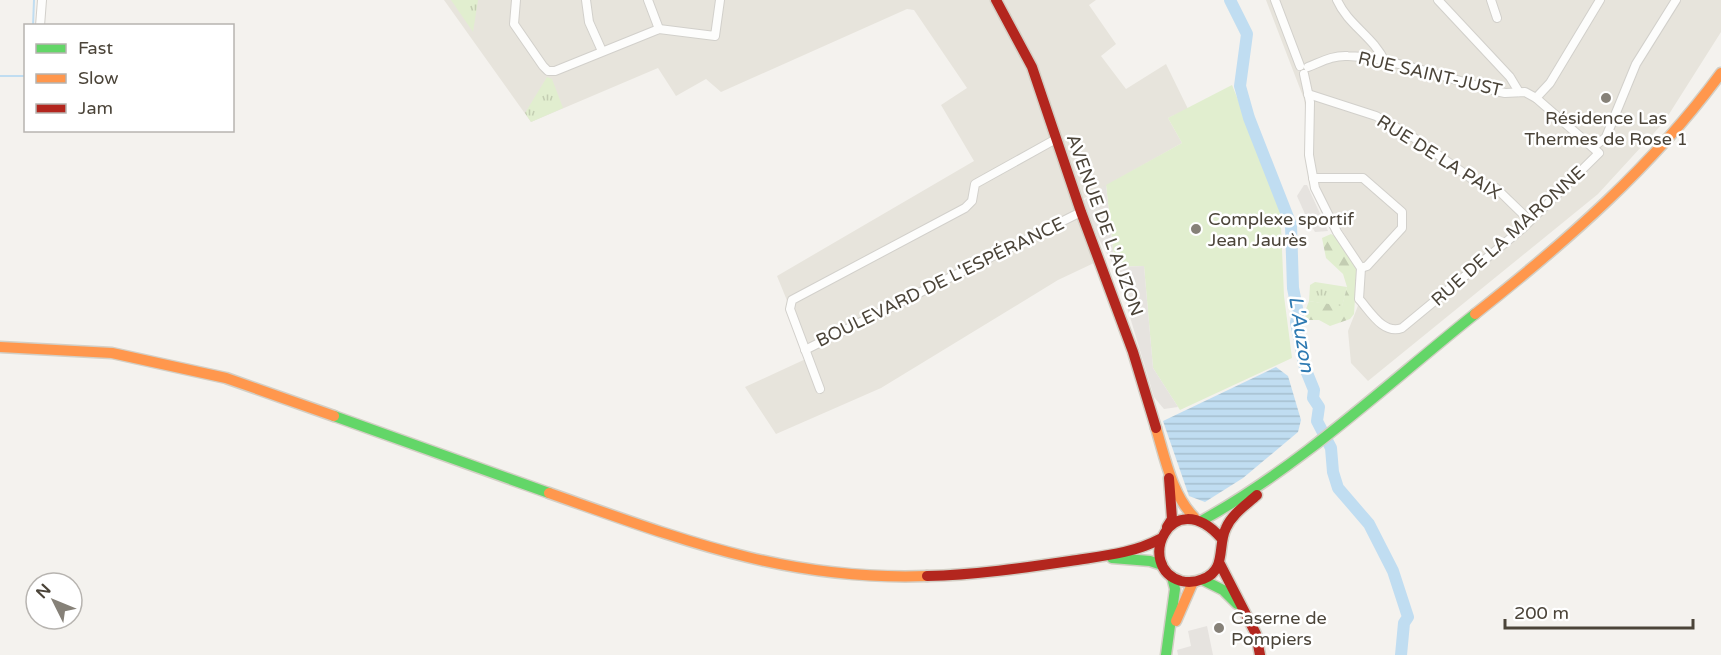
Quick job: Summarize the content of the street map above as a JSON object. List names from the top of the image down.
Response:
{
  "streets": {
    "main road": ["AVENUE DE L'AUZON"],
    "street": [
      "RUE SAINT-JUST",
      "RUE DE LA PAIX",
      "RUE DE LA MARONNE",
      "BOULEVARD DE L'ESPÉRANCE"
    ]
  },
  "crossings": [
    ["RUE SAINT-JUST", "RUE DE LA MARONNE"],
    ["RUE DE LA PAIX", "RUE DE LA MARONNE"],
    ["AVENUE DE L'AUZON", "BOULEVARD DE L'ESPÉRANCE"]
  ],
  "water": ["L'Auzon"],
  "places": ["Résidence Las Thermes de Rose 1", "Complexe sportif Jean Jaurès", "Caserne de Pompiers"],
  "legend": ["Fast", "Slow", "Jam"],
  "scale_bar": "200 m",
  "north": "top left"
}
